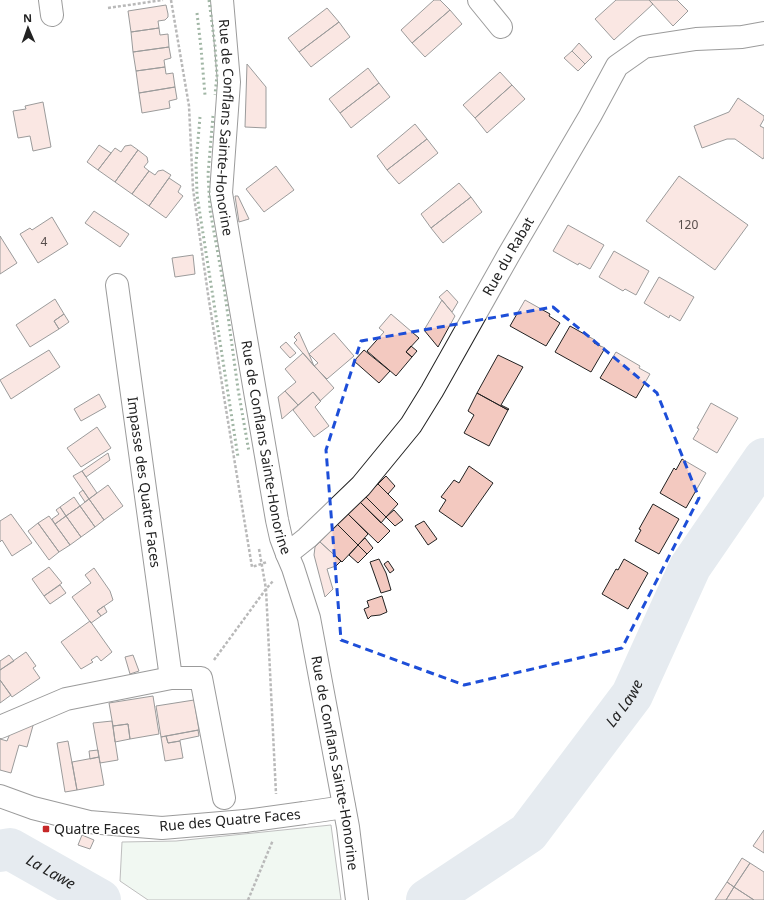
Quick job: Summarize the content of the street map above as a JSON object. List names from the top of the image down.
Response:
{
  "streets": {
    "street": [
      "Rue de Conflans Sainte-Honorine",
      "Rue du Rabat",
      "Impasse des Quatre Faces",
      "Rue des Quatre Faces"
    ]
  },
  "crossings": [
    ["Rue de Conflans Sainte-Honorine", "Rue du Rabat"],
    ["Rue de Conflans Sainte-Honorine", "Rue des Quatre Faces"]
  ],
  "water": ["La Lawe"],
  "places": {
    "transit": ["Quatre Faces"]
  },
  "house_numbers": ["120", "4"],
  "north": "top"
}
